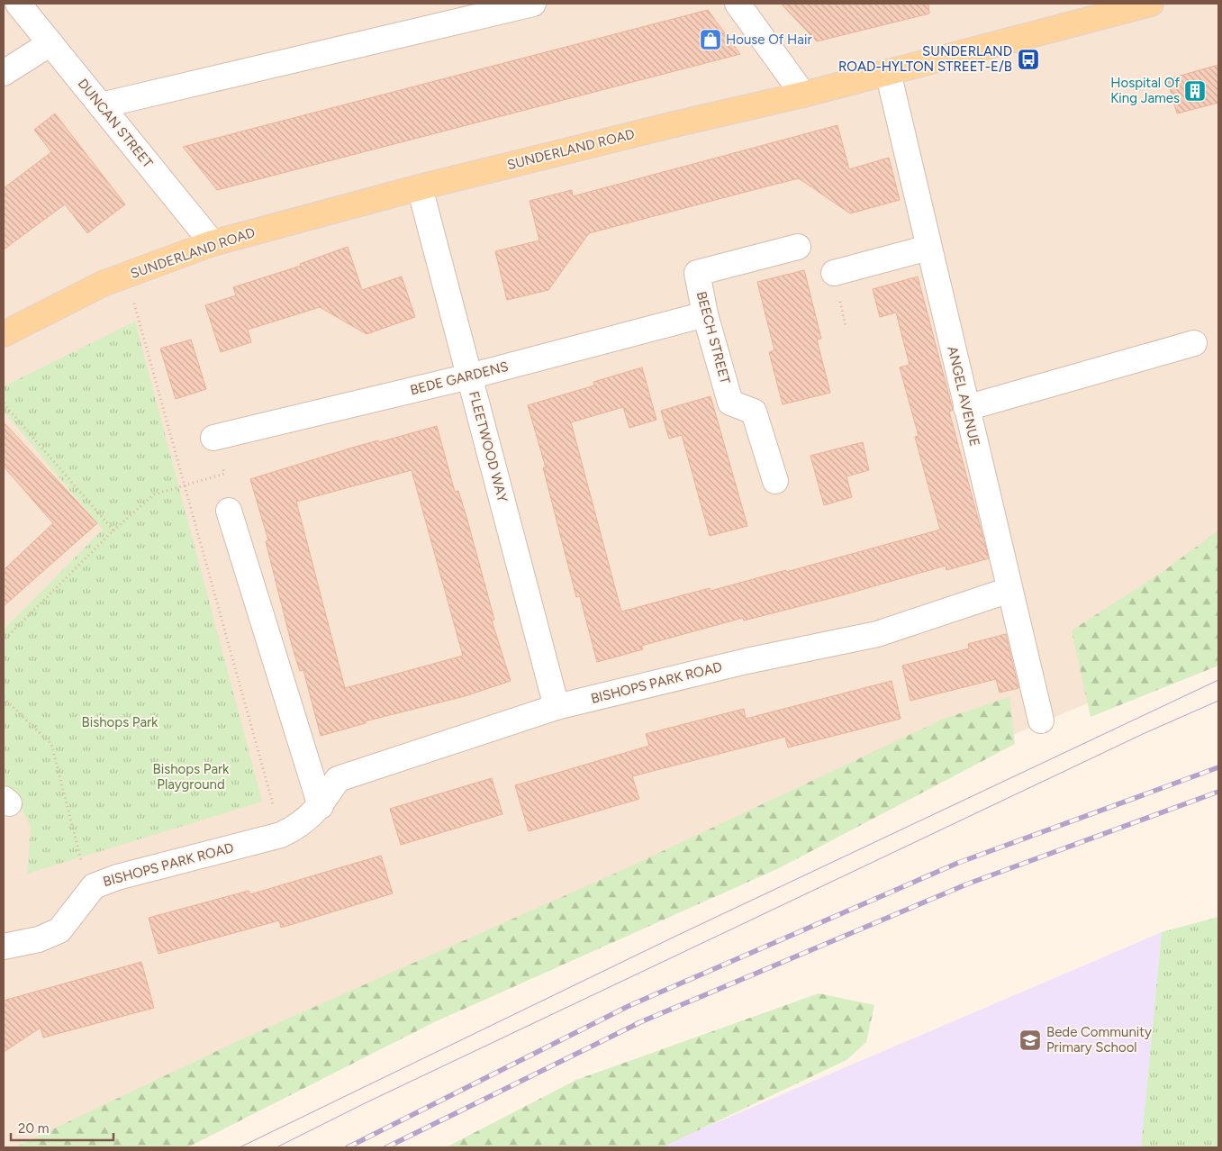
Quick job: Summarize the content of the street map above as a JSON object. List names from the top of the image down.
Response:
{
  "streets": {
    "main road": ["SUNDERLAND ROAD"],
    "street": [
      "DUNCAN STREET",
      "BEECH STREET",
      "BEDE GARDENS",
      "ANGEL AVENUE",
      "FLEETWOOD WAY",
      "BISHOPS PARK ROAD"
    ]
  },
  "crossings": [
    ["DUNCAN STREET", "SUNDERLAND ROAD"],
    ["SUNDERLAND ROAD", "ANGEL AVENUE"],
    ["SUNDERLAND ROAD", "FLEETWOOD WAY"],
    ["BEECH STREET", "BEDE GARDENS"],
    ["BEDE GARDENS", "FLEETWOOD WAY"],
    ["ANGEL AVENUE", "BISHOPS PARK ROAD"],
    ["FLEETWOOD WAY", "BISHOPS PARK ROAD"]
  ],
  "parks": ["Bishops Park", "Bishops Park Playground"],
  "places": {
    "shop": ["House Of Hair"],
    "bus stop": ["SUNDERLAND ROAD-HYLTON STREET-E/B"],
    "building": ["Hospital Of King James"],
    "school or university": ["Bede Community Primary School"]
  },
  "scale_bar": "20 m"
}
